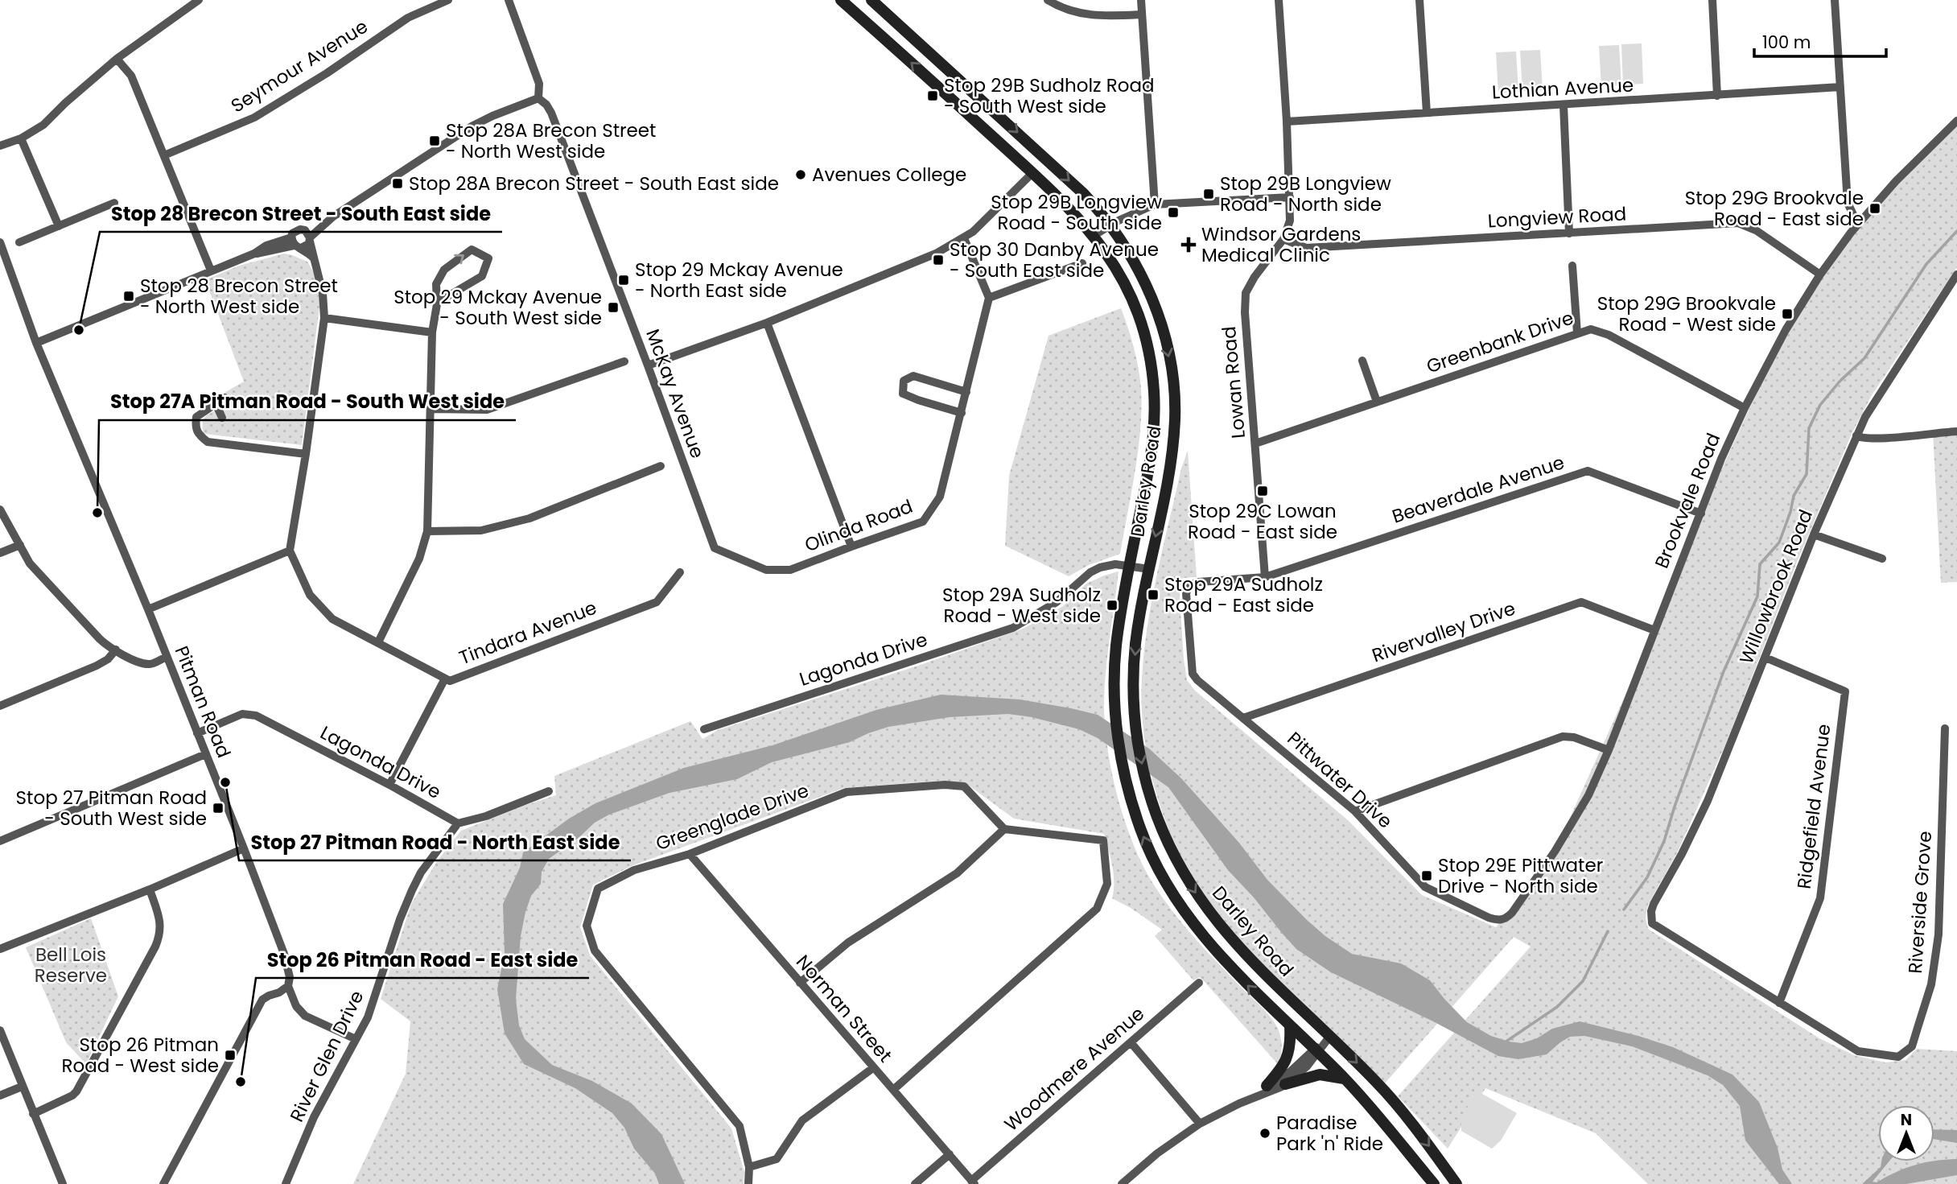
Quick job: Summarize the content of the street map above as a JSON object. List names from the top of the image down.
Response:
{
  "streets": {
    "main road": ["Darley Road"],
    "street": [
      "Seymour Avenue",
      "Lothian Avenue",
      "Longview Road",
      "Greenbank Drive",
      "Lowan Road",
      "McKay Avenue",
      "Beaverdale Avenue",
      "Brookvale Road",
      "Olinda Road",
      "Willowbrook Road",
      "Rivervalley Drive",
      "Tindara Avenue",
      "Lagonda Drive",
      "Pitman Road",
      "Pittwater Drive",
      "Ridgefield Avenue",
      "Greenglade Drive",
      "Riverside Grove",
      "Norman Street",
      "River Glen Drive",
      "Woodmere Avenue"
    ]
  },
  "crossings": [
    ["Lothian Avenue", "Lowan Road"],
    ["Longview Road", "Lowan Road"],
    ["Longview Road", "Brookvale Road"],
    ["Greenbank Drive", "Lowan Road"],
    ["Greenbank Drive", "Brookvale Road"],
    ["Lowan Road", "Beaverdale Avenue"],
    ["McKay Avenue", "Olinda Road"],
    ["Darley Road", "Lagonda Drive"],
    ["Beaverdale Avenue", "Brookvale Road"],
    ["Beaverdale Avenue", "Pittwater Drive"],
    ["Brookvale Road", "Rivervalley Drive"],
    ["Brookvale Road", "Pittwater Drive"],
    ["Willowbrook Road", "Ridgefield Avenue"],
    ["Willowbrook Road", "Riverside Grove"],
    ["Rivervalley Drive", "Pittwater Drive"],
    ["Lagonda Drive", "Pitman Road"],
    ["Lagonda Drive", "River Glen Drive"],
    ["Ridgefield Avenue", "Riverside Grove"],
    ["Greenglade Drive", "Norman Street"],
    ["Norman Street", "Woodmere Avenue"]
  ],
  "parks": ["Bell Lois Reserve"],
  "places": {
    "transit": [
      "Stop 29B Sudholz Road - South West side",
      "Stop 28A Brecon Street - North West side",
      "Stop 28A Brecon Street - South East side",
      "Stop 29B Longview Road - North side",
      "Stop 29G Brookvale Road - East side",
      "Stop 29B Longview Road - South side",
      "Stop 30 Danby Avenue - South East side",
      "Stop 29 Mckay Avenue - North East side",
      "Stop 28 Brecon Street - North West side",
      "Stop 29 Mckay Avenue - South West side",
      "Stop 29G Brookvale Road - West side",
      "Stop 29C Lowan Road - East side",
      "Stop 29A Sudholz Road - East side",
      "Stop 29A Sudholz Road - West side",
      "Stop 27 Pitman Road - South West side",
      "Stop 29E Pittwater Drive - North side",
      "Stop 26 Pitman Road - West side"
    ],
    "other": [
      "Avenues College",
      "Stop 28 Brecon Street - South East side",
      "Stop 27A Pitman Road - South West side",
      "Stop 27 Pitman Road - North East side",
      "Stop 26 Pitman Road - East side",
      "Paradise Park 'n' Ride"
    ],
    "health": ["Windsor Gardens Medical Clinic"]
  },
  "scale_bar": "100 m",
  "north": "top"
}
